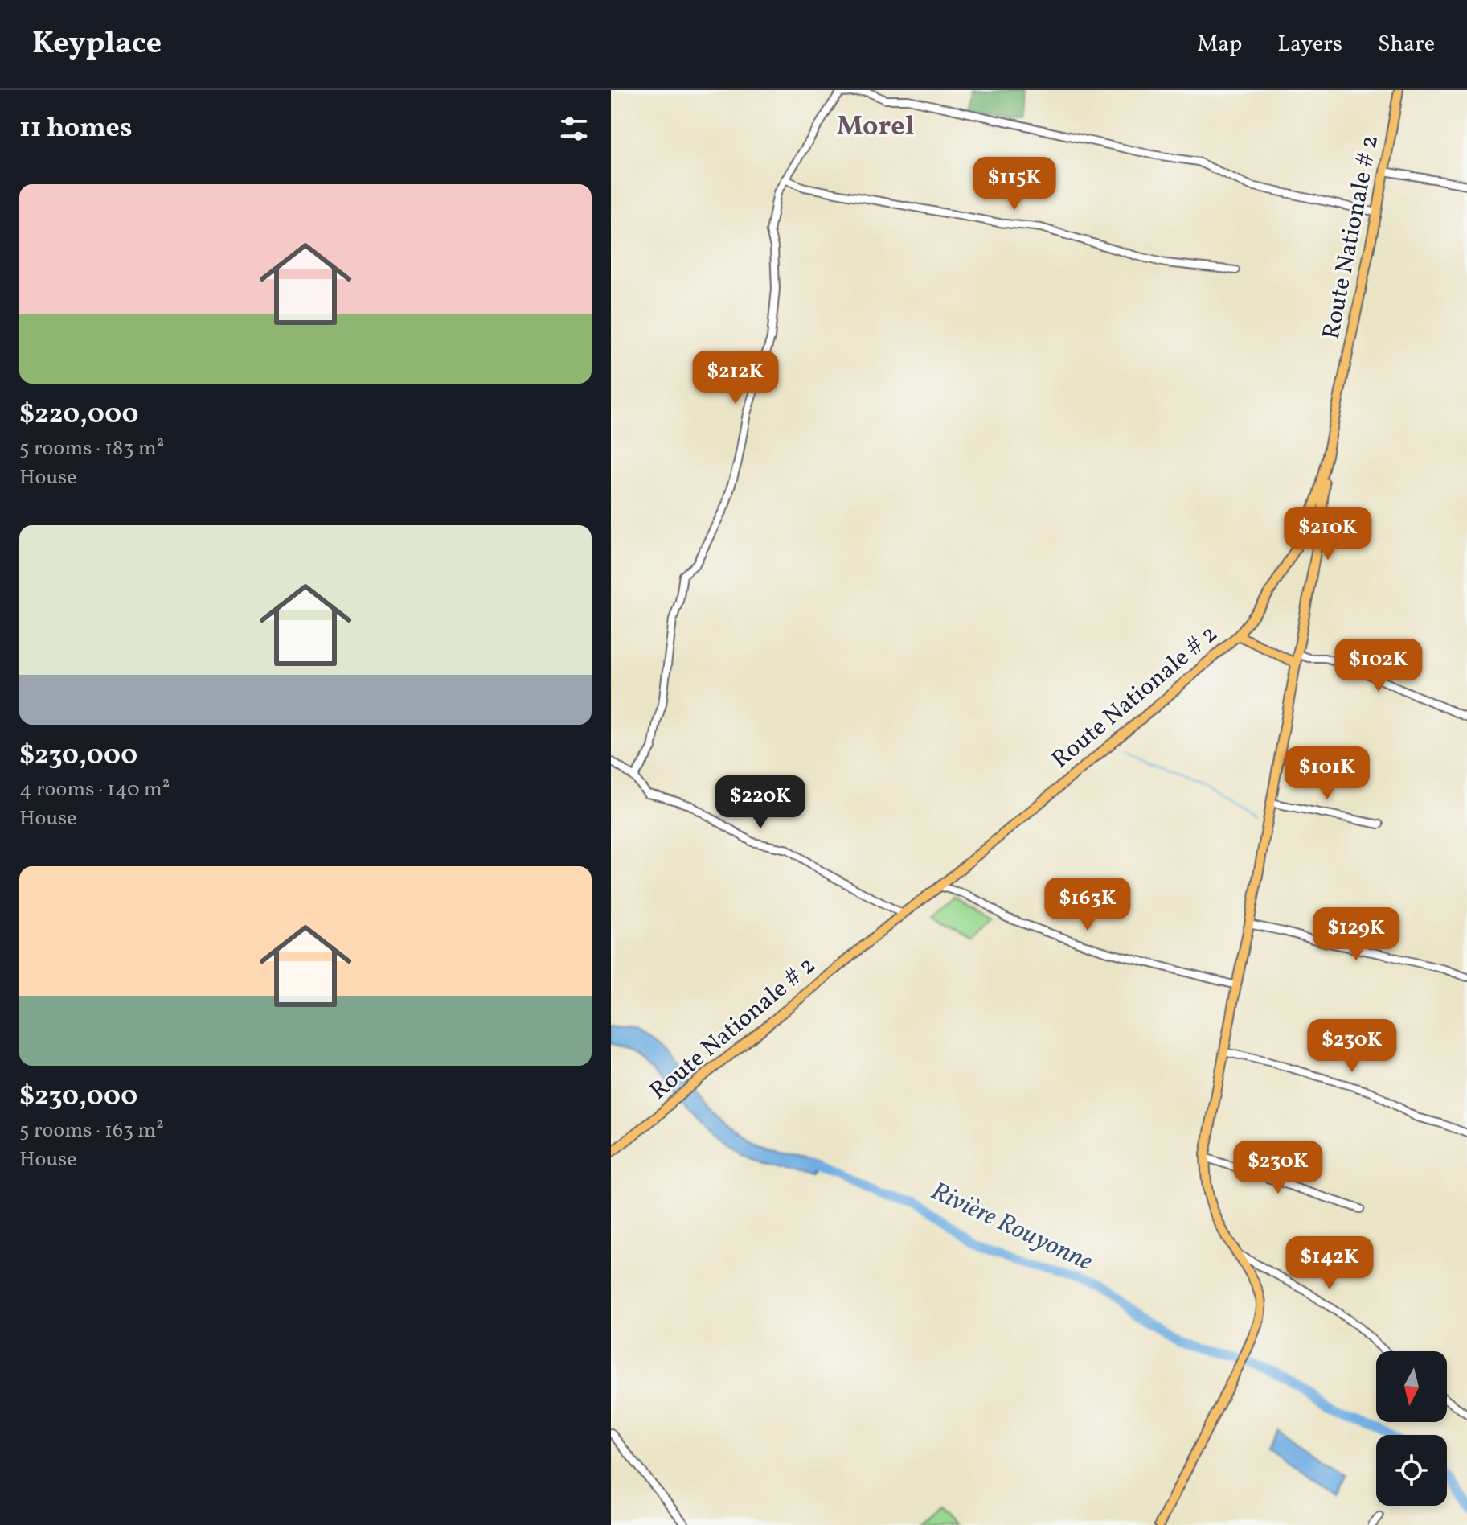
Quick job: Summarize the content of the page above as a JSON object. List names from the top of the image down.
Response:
{
  "streets": {
    "main road": ["Route Nationale # 2"]
  },
  "districts": ["Morel"],
  "water": ["Rivière Rouyonne"],
  "north": "bottom",
  "page": {
    "header": "Keyplace",
    "nav": ["Map", "Layers", "Share"],
    "heading": "11 homes",
    "price": [
      "$115K",
      "$212K",
      "$210K",
      "$102K",
      "$101K",
      "$220K",
      "$163K",
      "$129K",
      "$230K",
      "$230K",
      "$142K"
    ],
    "list": [
      {
        "name": "$220,000",
        "note": "5 rooms · 183 m² · House"
      },
      {
        "name": "$230,000",
        "note": "4 rooms · 140 m² · House"
      },
      {
        "name": "$230,000",
        "note": "5 rooms · 163 m² · House"
      }
    ]
  }
}
